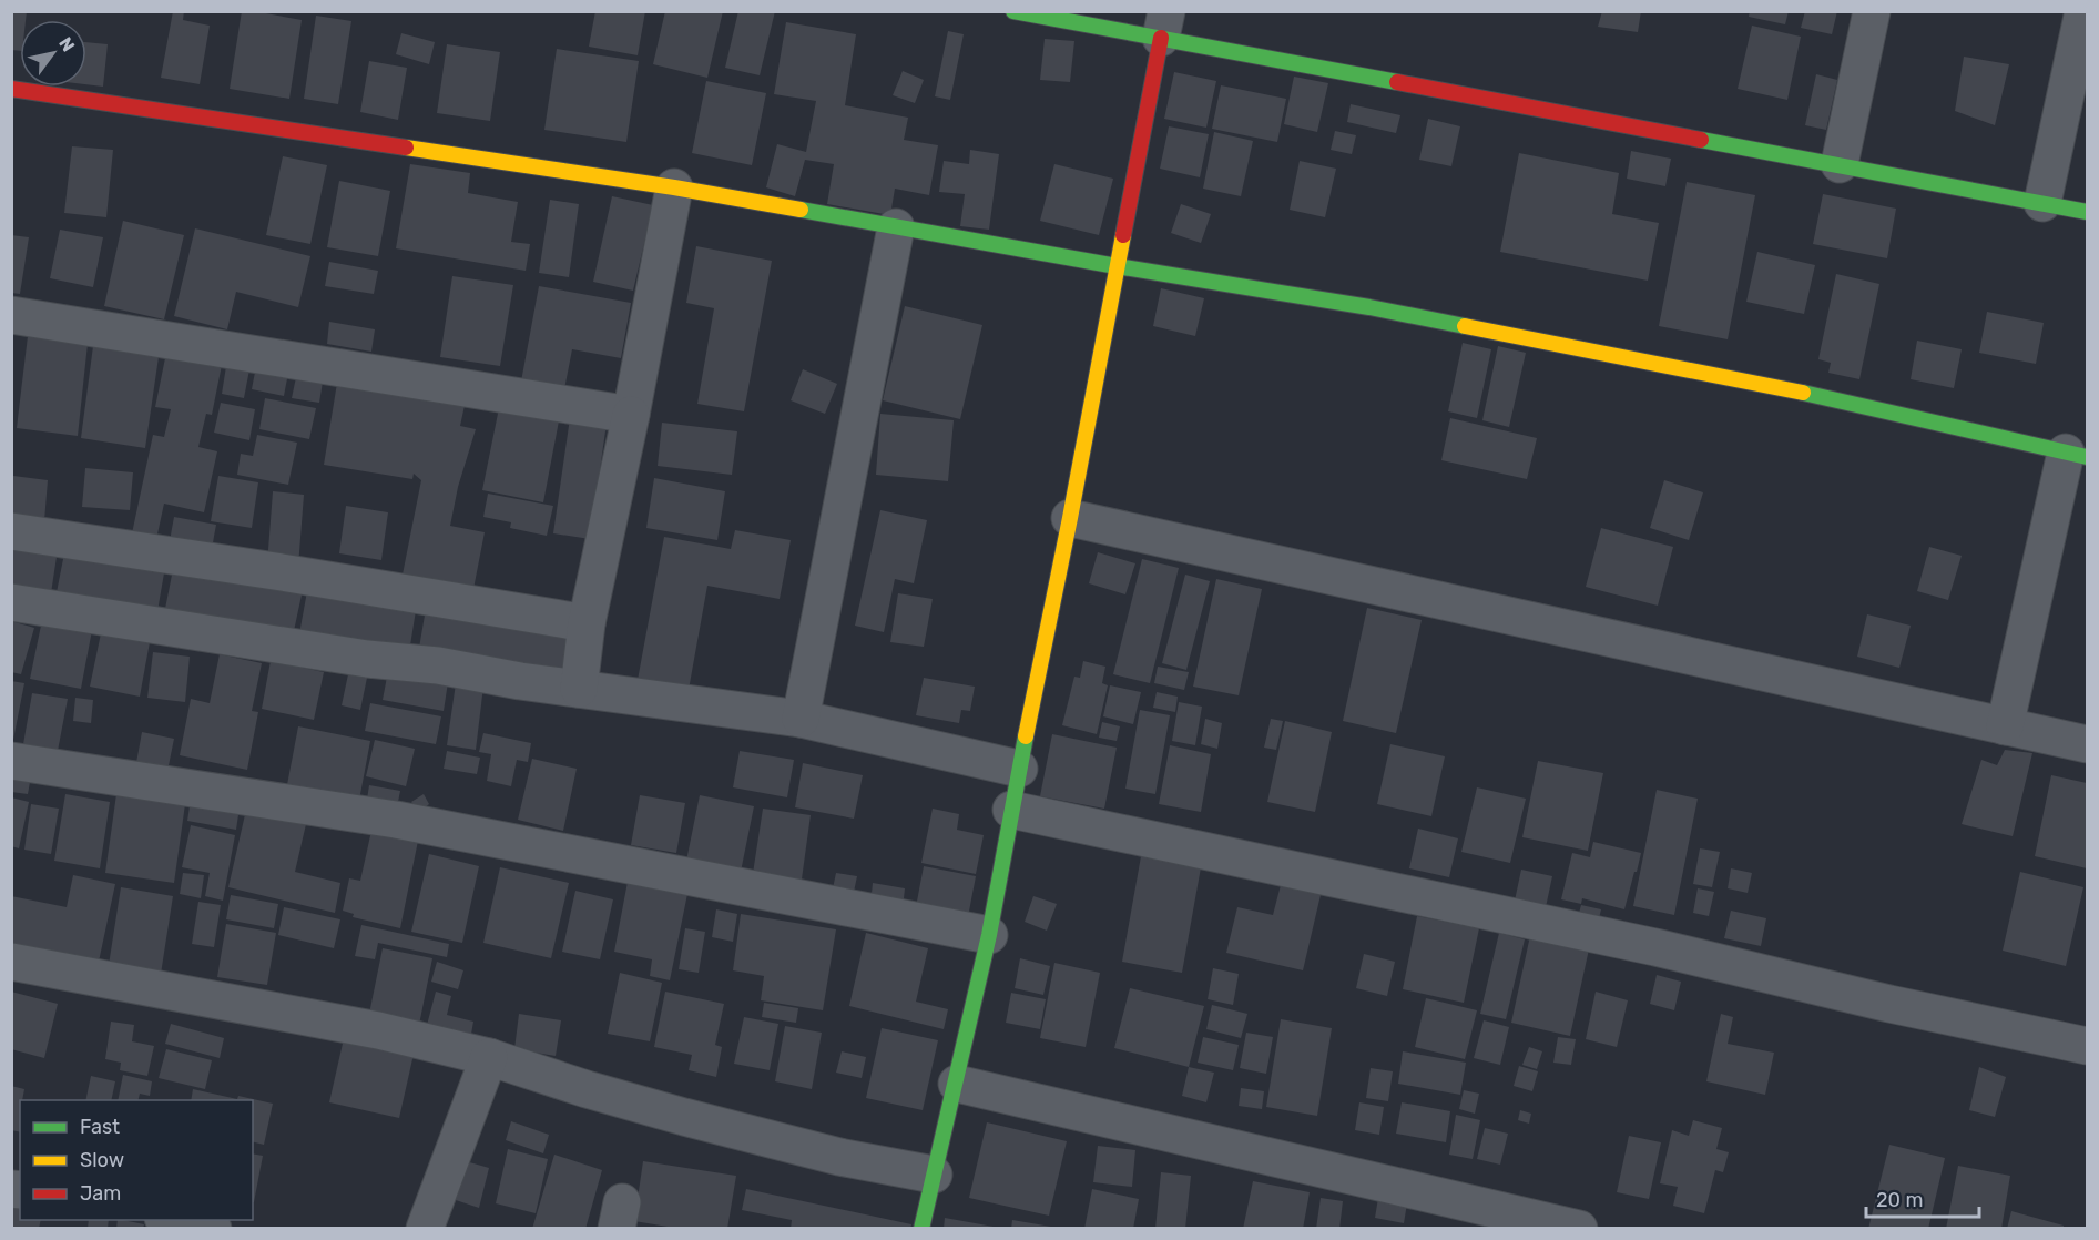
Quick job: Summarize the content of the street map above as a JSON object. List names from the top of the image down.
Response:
{
  "legend": ["Fast", "Slow", "Jam"],
  "scale_bar": "20 m",
  "north": "top right"
}
